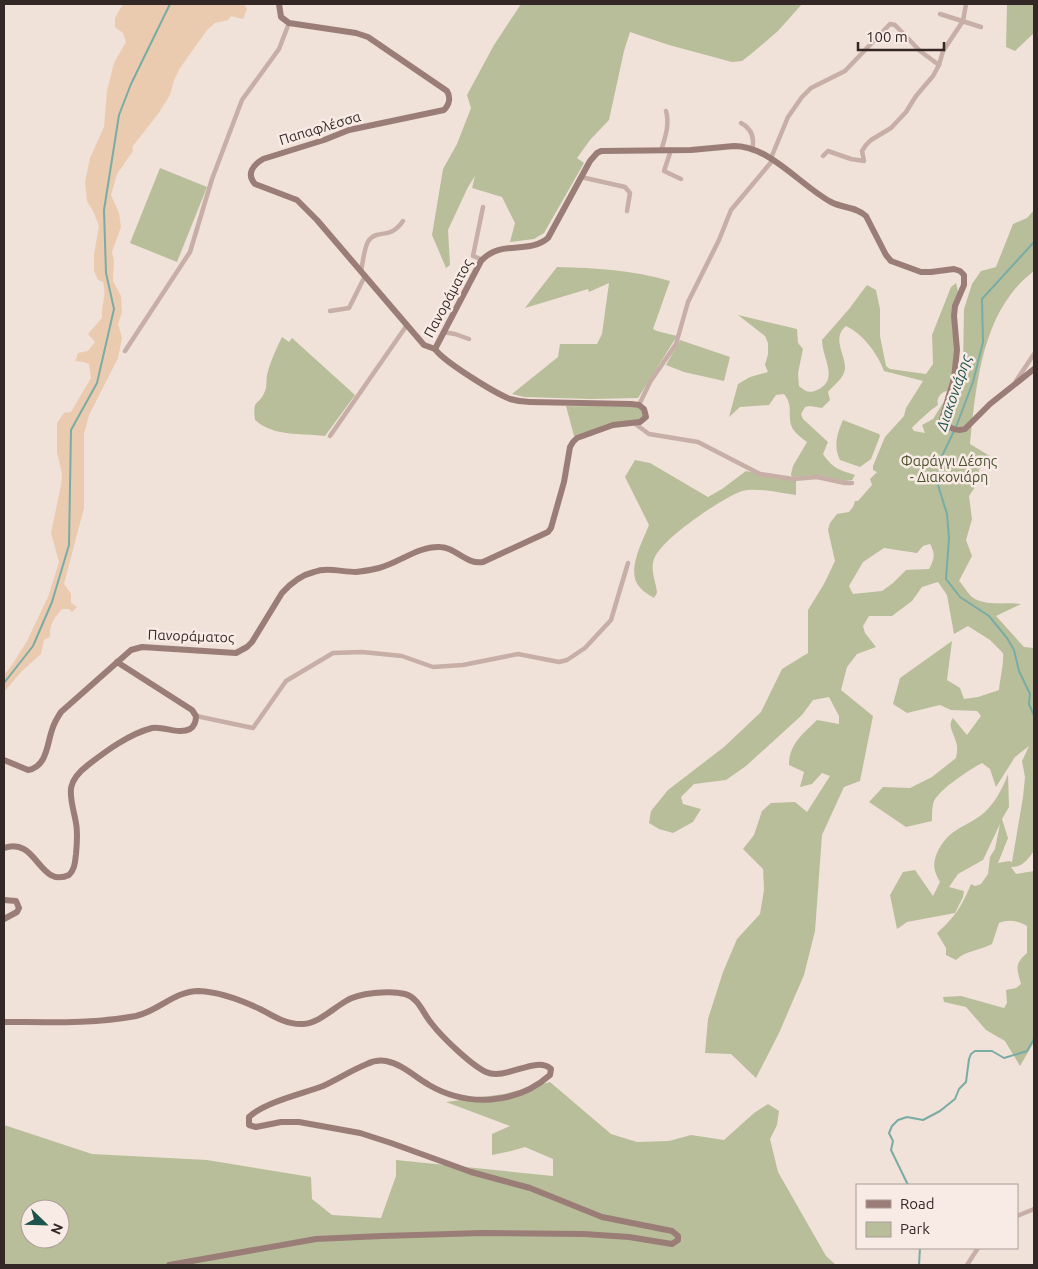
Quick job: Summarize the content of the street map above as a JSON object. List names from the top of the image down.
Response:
{
  "streets": {
    "street": ["Παπαφλέσσα", "Πανοράματος"]
  },
  "crossings": [
    ["Παπαφλέσσα", "Πανοράματος"]
  ],
  "water": ["Διακονιάρης"],
  "parks": ["Φαράγγι Δέσης - Διακονιάρη"],
  "legend": ["Road", "Park"],
  "scale_bar": "100 m",
  "north": "bottom right"
}
